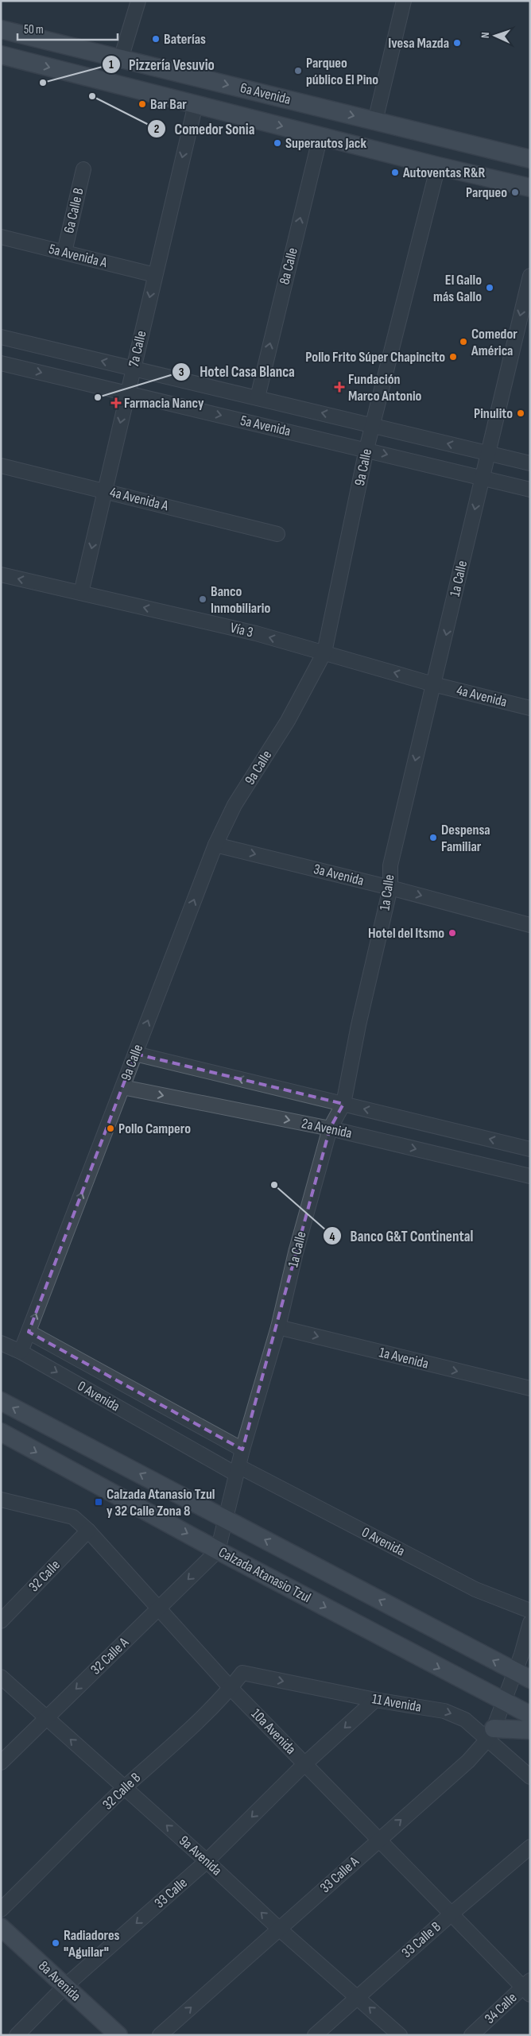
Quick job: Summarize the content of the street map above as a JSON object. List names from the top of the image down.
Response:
{
  "streets": {
    "main road": ["6a Avenida", "Calzada Atanasio Tzul", "8a Avenida"],
    "street": [
      "6a Calle B",
      "5a Avenida A",
      "8a Calle",
      "7a Calle",
      "5a Avenida",
      "9a Calle",
      "4a Avenida A",
      "1a Calle",
      "Vía 3",
      "4a Avenida",
      "3a Avenida",
      "2a Avenida",
      "1a Avenida",
      "0 Avenida",
      "32 Calle",
      "32 Calle A",
      "11 Avenida",
      "10a Avenida",
      "32 Calle B",
      "9a Avenida",
      "33 Calle A",
      "33 Calle",
      "33 Calle B",
      "34 Calle"
    ]
  },
  "crossings": [
    ["6a Avenida", "8a Calle"],
    ["6a Avenida", "7a Calle"],
    ["6a Avenida", "9a Calle"],
    ["6a Calle B", "5a Avenida A"],
    ["5a Avenida A", "7a Calle"],
    ["8a Calle", "5a Avenida"],
    ["7a Calle", "5a Avenida"],
    ["7a Calle", "4a Avenida A"],
    ["7a Calle", "Vía 3"],
    ["5a Avenida", "9a Calle"],
    ["5a Avenida", "1a Calle"],
    ["9a Calle", "Vía 3"],
    ["9a Calle", "3a Avenida"],
    ["9a Calle", "2a Avenida"],
    ["9a Calle", "0 Avenida"],
    ["1a Calle", "Vía 3"],
    ["1a Calle", "4a Avenida"],
    ["1a Calle", "3a Avenida"],
    ["1a Calle", "2a Avenida"],
    ["1a Calle", "1a Avenida"],
    ["1a Calle", "0 Avenida"],
    ["1a Calle", "Calzada Atanasio Tzul"],
    ["1a Calle", "32 Calle A"],
    ["Vía 3", "4a Avenida"],
    ["Calzada Atanasio Tzul", "32 Calle A"],
    ["Calzada Atanasio Tzul", "33 Calle A"],
    ["32 Calle", "10a Avenida"],
    ["32 Calle A", "10a Avenida"],
    ["32 Calle A", "9a Avenida"],
    ["11 Avenida", "32 Calle B"],
    ["11 Avenida", "33 Calle A"],
    ["11 Avenida", "33 Calle"],
    ["10a Avenida", "32 Calle B"],
    ["10a Avenida", "33 Calle A"],
    ["10a Avenida", "33 Calle"],
    ["10a Avenida", "33 Calle B"],
    ["10a Avenida", "34 Calle"],
    ["32 Calle B", "9a Avenida"],
    ["9a Avenida", "33 Calle A"],
    ["9a Avenida", "33 Calle"],
    ["9a Avenida", "33 Calle B"],
    ["33 Calle", "8a Avenida"]
  ],
  "one_way": [
    "6a Avenida",
    "8a Calle",
    "7a Calle",
    "9a Calle",
    "1a Calle",
    "Vía 3",
    "3a Avenida",
    "1a Avenida",
    "32 Calle A",
    "11 Avenida",
    "9a Avenida",
    "33 Calle A",
    "33 Calle"
  ],
  "places": {
    "other": [
      "Baterías",
      "Ivesa Mazda",
      "Parqueo público El Pino",
      "Pizzería Vesuvio",
      "Comedor Sonia",
      "Bar Bar",
      "Superautos Jack",
      "Autoventas R&R",
      "Parqueo",
      "El Gallo más Gallo",
      "Comedor América",
      "Pollo Frito Súper Chapincito",
      "Hotel Casa Blanca",
      "Pinulito",
      "Banco Inmobiliario",
      "Despensa Familiar",
      "Hotel del Itsmo",
      "Pollo Campero",
      "Banco G&T Continental",
      "Radiadores \"Aguilar\""
    ],
    "health": ["Fundación Marco Antonio", "Farmacia Nancy"],
    "transit": ["Calzada Atanasio Tzul y 32 Calle Zona 8"]
  },
  "scale_bar": "50 m",
  "north": "left"
}
